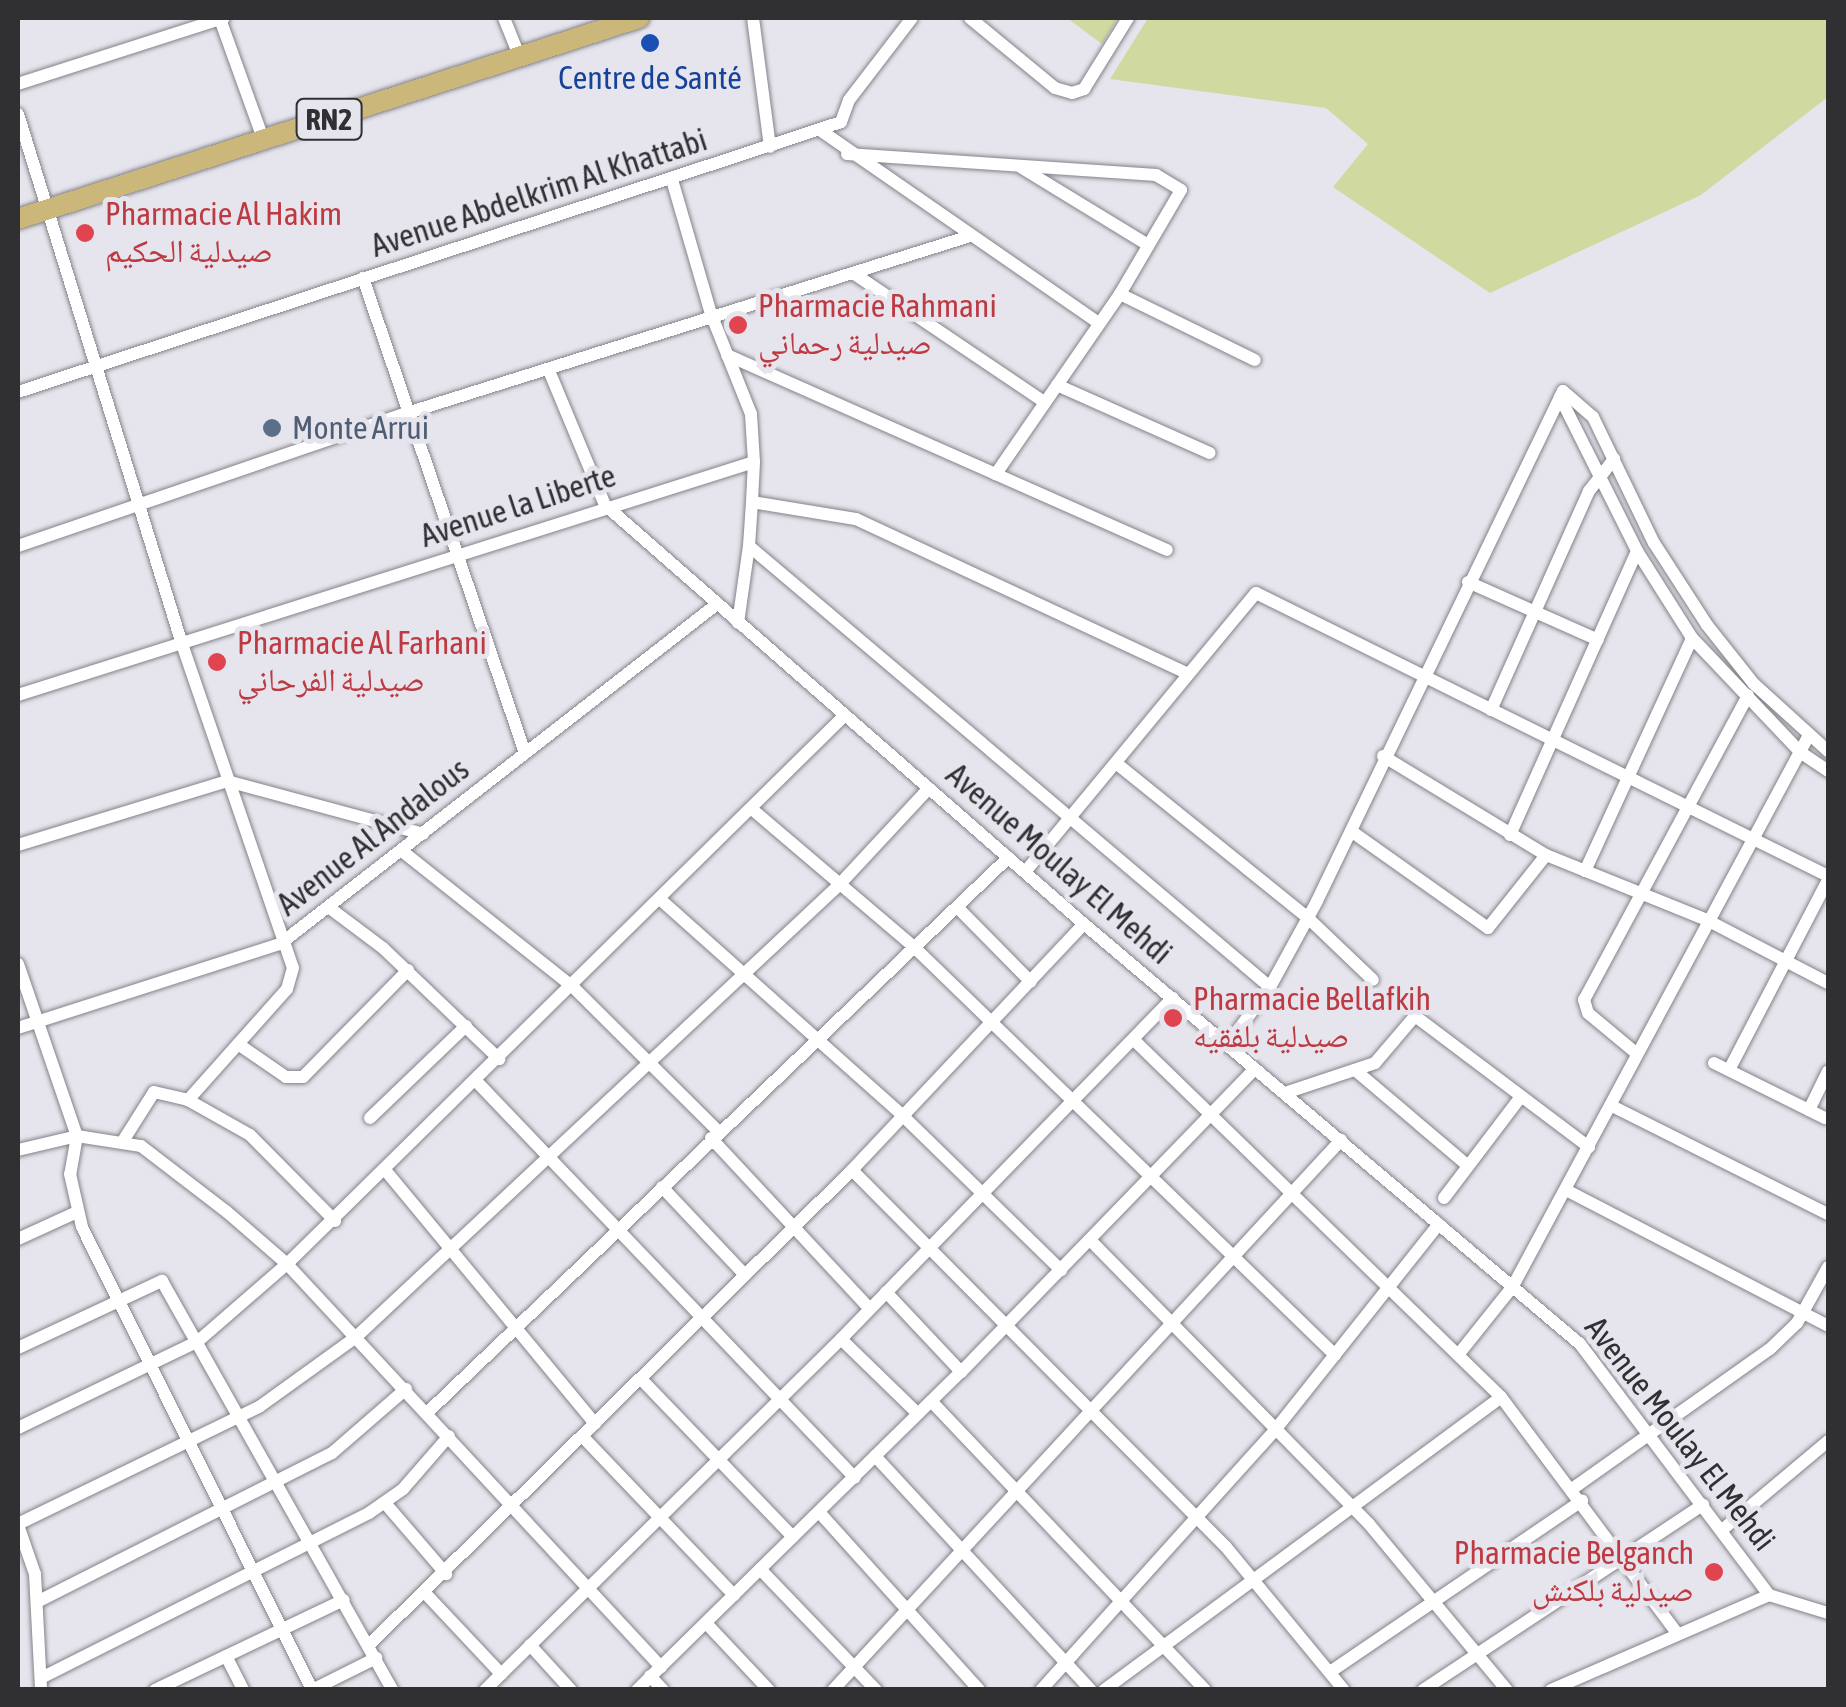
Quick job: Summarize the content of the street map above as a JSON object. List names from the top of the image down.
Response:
{
  "streets": {
    "main road": ["RN2"],
    "street": [
      "Avenue Abdelkrim Al Khattabi",
      "Avenue la Liberte",
      "Avenue Al Andalous",
      "Avenue Moulay El Mehdi"
    ]
  },
  "crossings": [
    ["Avenue la Liberte", "Avenue Moulay El Mehdi"],
    ["Avenue Al Andalous", "Avenue Moulay El Mehdi"]
  ],
  "places": [
    "Centre de Santé",
    "Pharmacie Al Hakim صيدلية الحكيم",
    "Pharmacie Rahmani صيدلية رحماني",
    "Monte Arrui",
    "Pharmacie Al Farhani صيدلية الفرحاني",
    "Pharmacie Bellafkih صيدلية بلفقيه",
    "Pharmacie Belganch صيدلية بلكنش"
  ]
}
